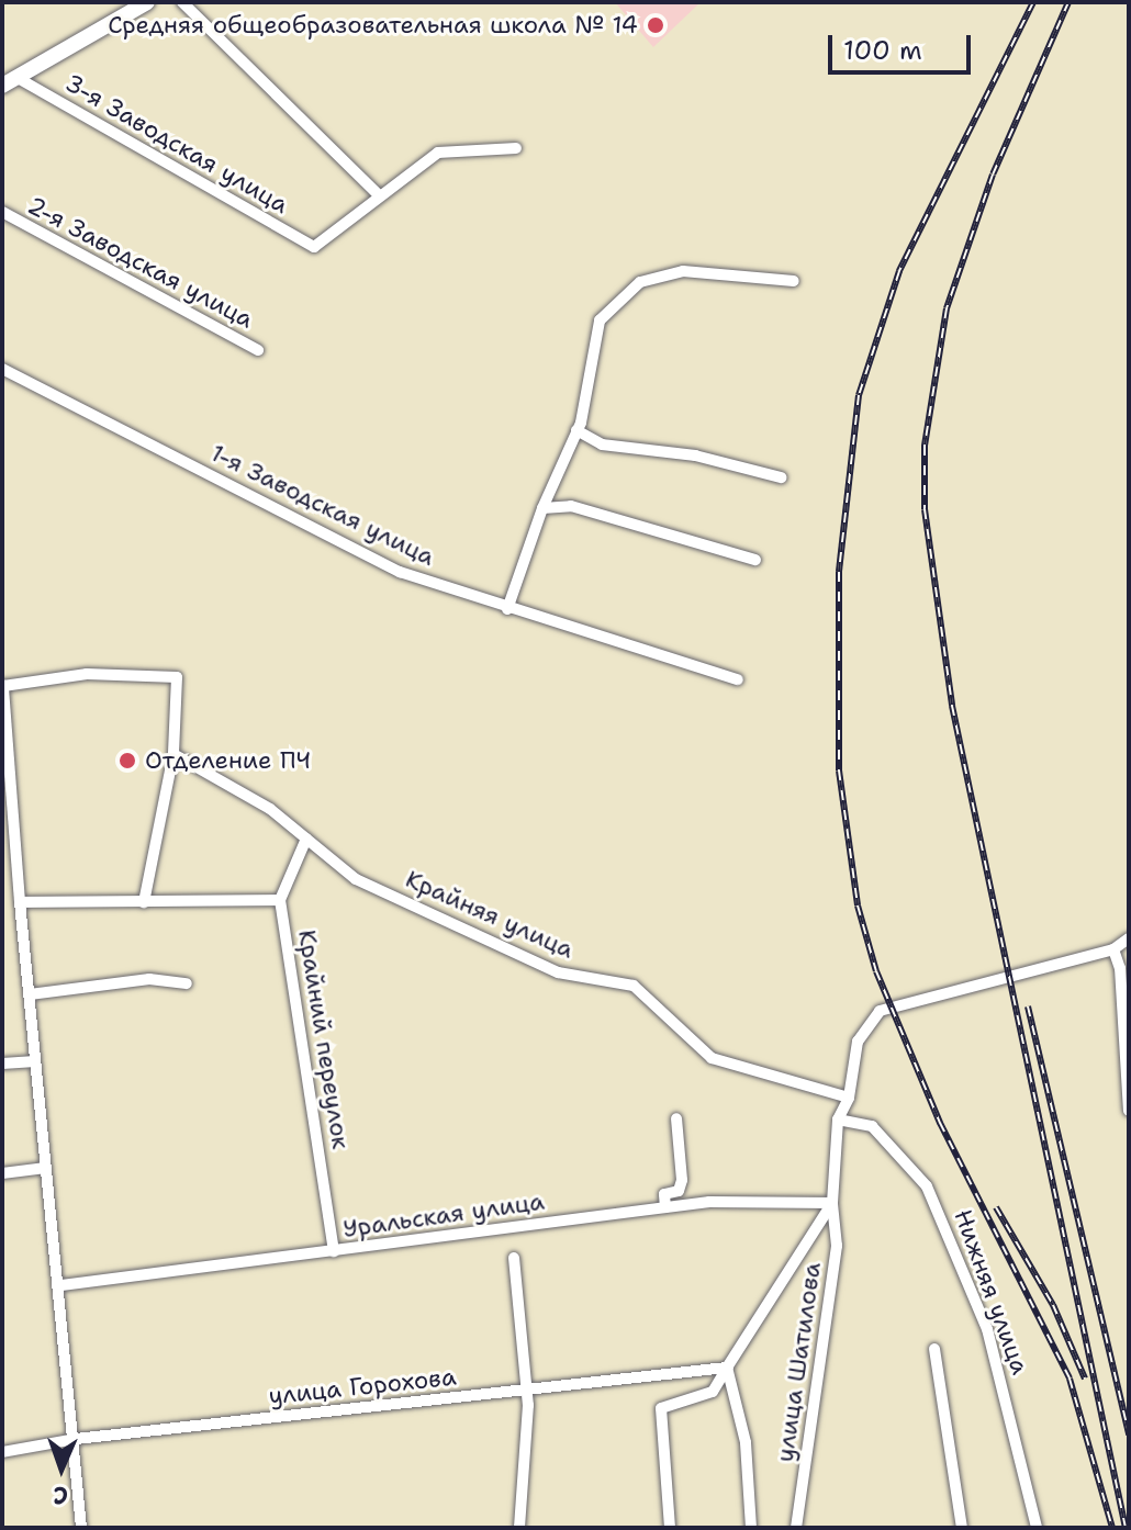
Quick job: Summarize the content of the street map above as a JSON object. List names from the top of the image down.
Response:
{
  "streets": {
    "street": [
      "3-я Заводская улица",
      "2-я Заводская улица",
      "1-я Заводская улица",
      "Крайняя улица",
      "Крайний переулок",
      "Уральская улица",
      "Нижняя улица",
      "улица Шатилова",
      "улица Горохова"
    ]
  },
  "crossings": [
    ["Крайняя улица", "Крайний переулок"],
    ["Крайний переулок", "Уральская улица"],
    ["Уральская улица", "улица Шатилова"],
    ["Нижняя улица", "улица Шатилова"],
    ["улица Шатилова", "улица Горохова"]
  ],
  "places": ["Средняя общеобразовательная школа № 14", "Отделение ПЧ"],
  "scale_bar": "100 m",
  "north": "bottom"
}
